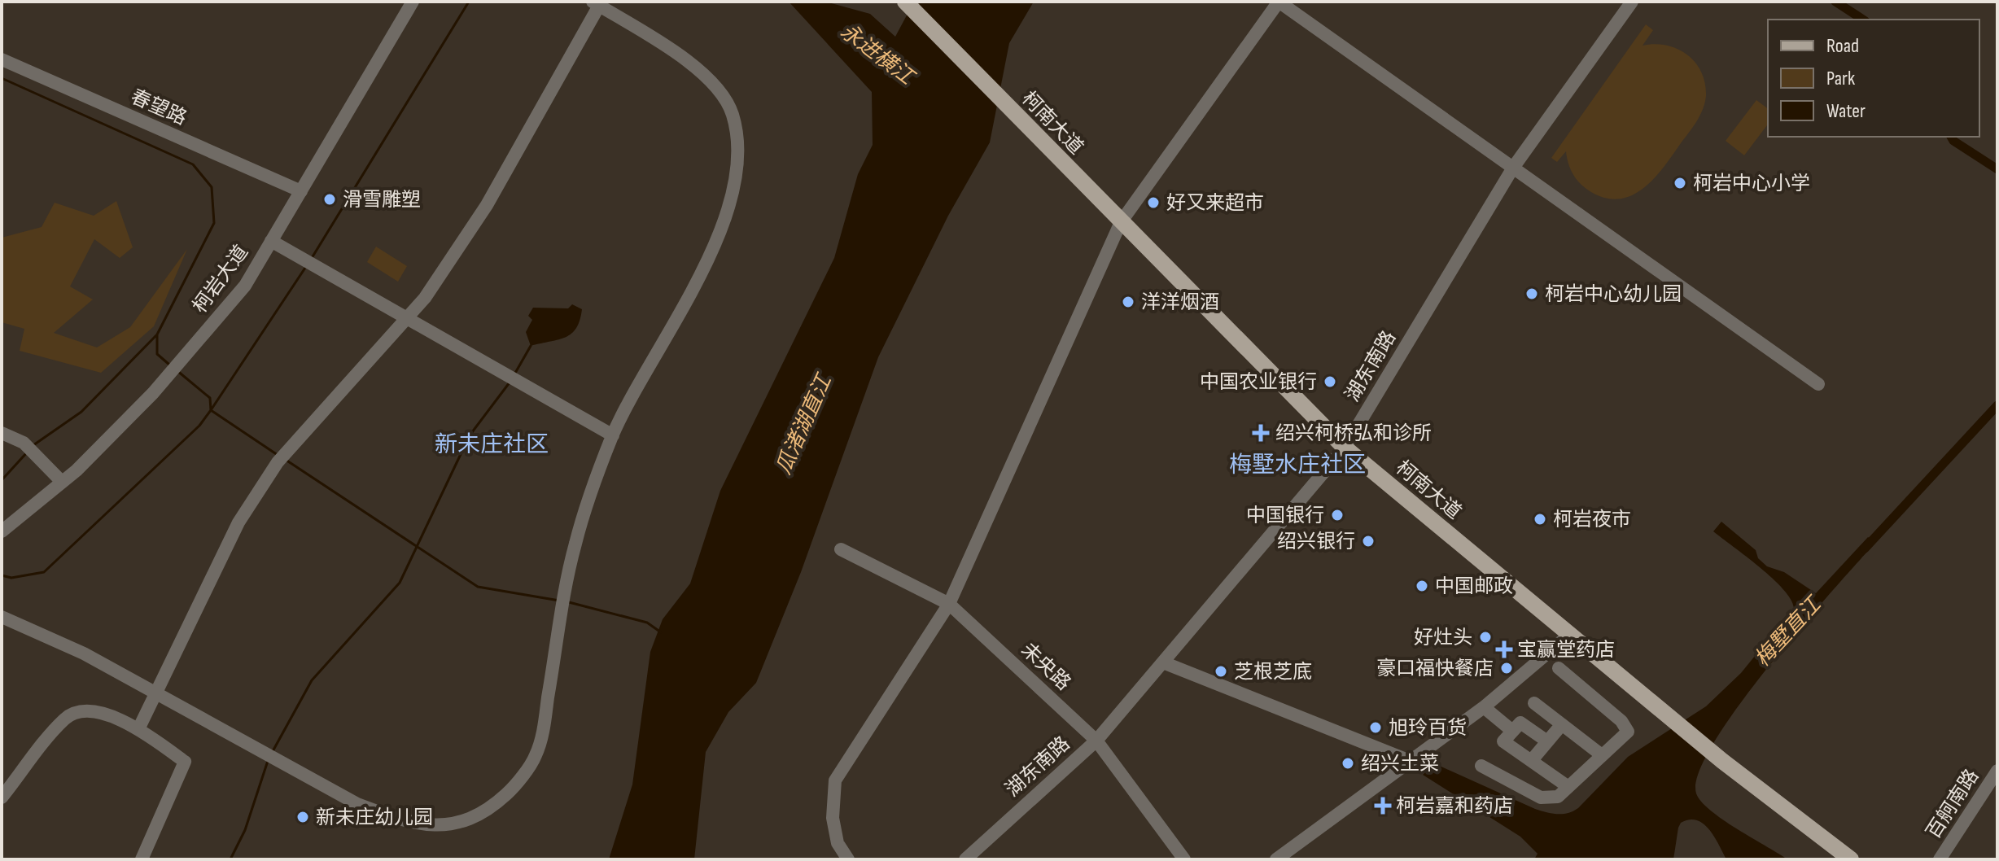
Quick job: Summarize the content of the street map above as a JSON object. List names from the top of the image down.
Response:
{
  "streets": {
    "main road": ["柯南大道"],
    "street": [
      "春望路",
      "柯岩大道",
      "湖东南路",
      "未央路",
      "百舸南路"
    ]
  },
  "crossings": [
    ["春望路", "柯岩大道"],
    ["柯南大道", "湖东南路"],
    ["湖东南路", "未央路"]
  ],
  "districts": ["新未庄社区", "梅墅水庄社区"],
  "water": ["永进横江", "瓜渚湖直江", "梅墅直江"],
  "places": {
    "other": [
      "柯岩中心小学",
      "滑雪雕塑",
      "好又来超市",
      "柯岩中心幼儿园",
      "洋洋烟酒",
      "中国农业银行",
      "中国银行",
      "柯岩夜市",
      "绍兴银行",
      "中国邮政",
      "好灶头",
      "豪口福快餐店",
      "芝根芝底",
      "旭玲百货",
      "绍兴土菜",
      "新未庄幼儿园"
    ],
    "health": ["绍兴柯桥弘和诊所", "宝赢堂药店", "柯岩嘉和药店"]
  },
  "legend": ["Road", "Park", "Water"]
}
